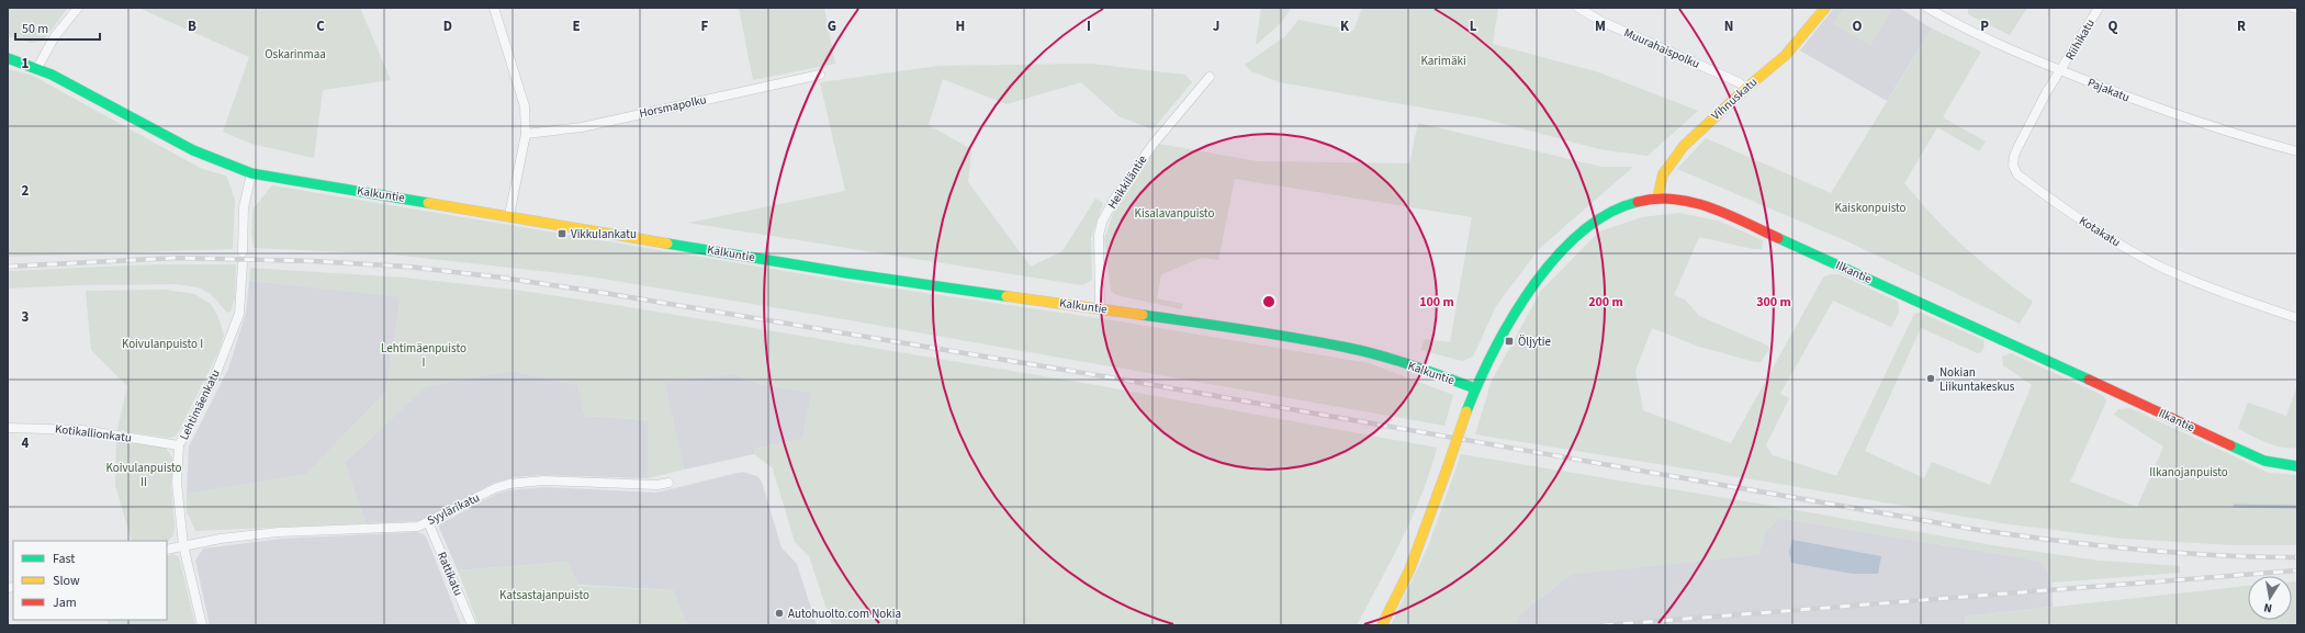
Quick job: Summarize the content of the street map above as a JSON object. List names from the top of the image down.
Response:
{
  "streets": {
    "street": [
      "Riihikatu",
      "Muurahaispolku",
      "Pajakatu",
      "Vihnuskatu",
      "Horsmapolku",
      "Heikkiläntie",
      "Kalkuntie",
      "Kotakatu",
      "Ilkantie",
      "Lehtimäenkatu",
      "Kotikallionkatu",
      "Syylärikatu",
      "Rattikatu"
    ]
  },
  "crossings": [
    ["Riihikatu", "Pajakatu"],
    ["Riihikatu", "Kotakatu"],
    ["Muurahaispolku", "Vihnuskatu"],
    ["Pajakatu", "Kotakatu"],
    ["Vihnuskatu", "Ilkantie"],
    ["Heikkiläntie", "Kalkuntie"],
    ["Kalkuntie", "Ilkantie"],
    ["Lehtimäenkatu", "Kotikallionkatu"],
    ["Lehtimäenkatu", "Syylärikatu"],
    ["Syylärikatu", "Rattikatu"]
  ],
  "parks": [
    "Oskarinmaa",
    "Karimäki",
    "Kaiskonpuisto",
    "Kisalavanpuisto",
    "Koivulanpuisto I",
    "Lehtimäenpuisto I",
    "Koivulanpuisto II",
    "Ilkanojanpuisto",
    "Katsastajanpuisto"
  ],
  "places": {
    "transit": ["Vikkulankatu", "Öljytie"],
    "other": ["Nokian Liikuntakeskus", "Autohuolto.com Nokia"]
  },
  "legend": ["Fast", "Slow", "Jam"],
  "scale_bar": "50 m",
  "north": "bottom",
  "grid": {
    "columns": [
      "B",
      "C",
      "D",
      "E",
      "F",
      "G",
      "H",
      "I",
      "J",
      "K",
      "L",
      "M",
      "N",
      "O",
      "P",
      "Q",
      "R"
    ],
    "rows": [
      "1",
      "2",
      "3",
      "4"
    ]
  },
  "rings": ["100 m", "200 m", "300 m"]
}
